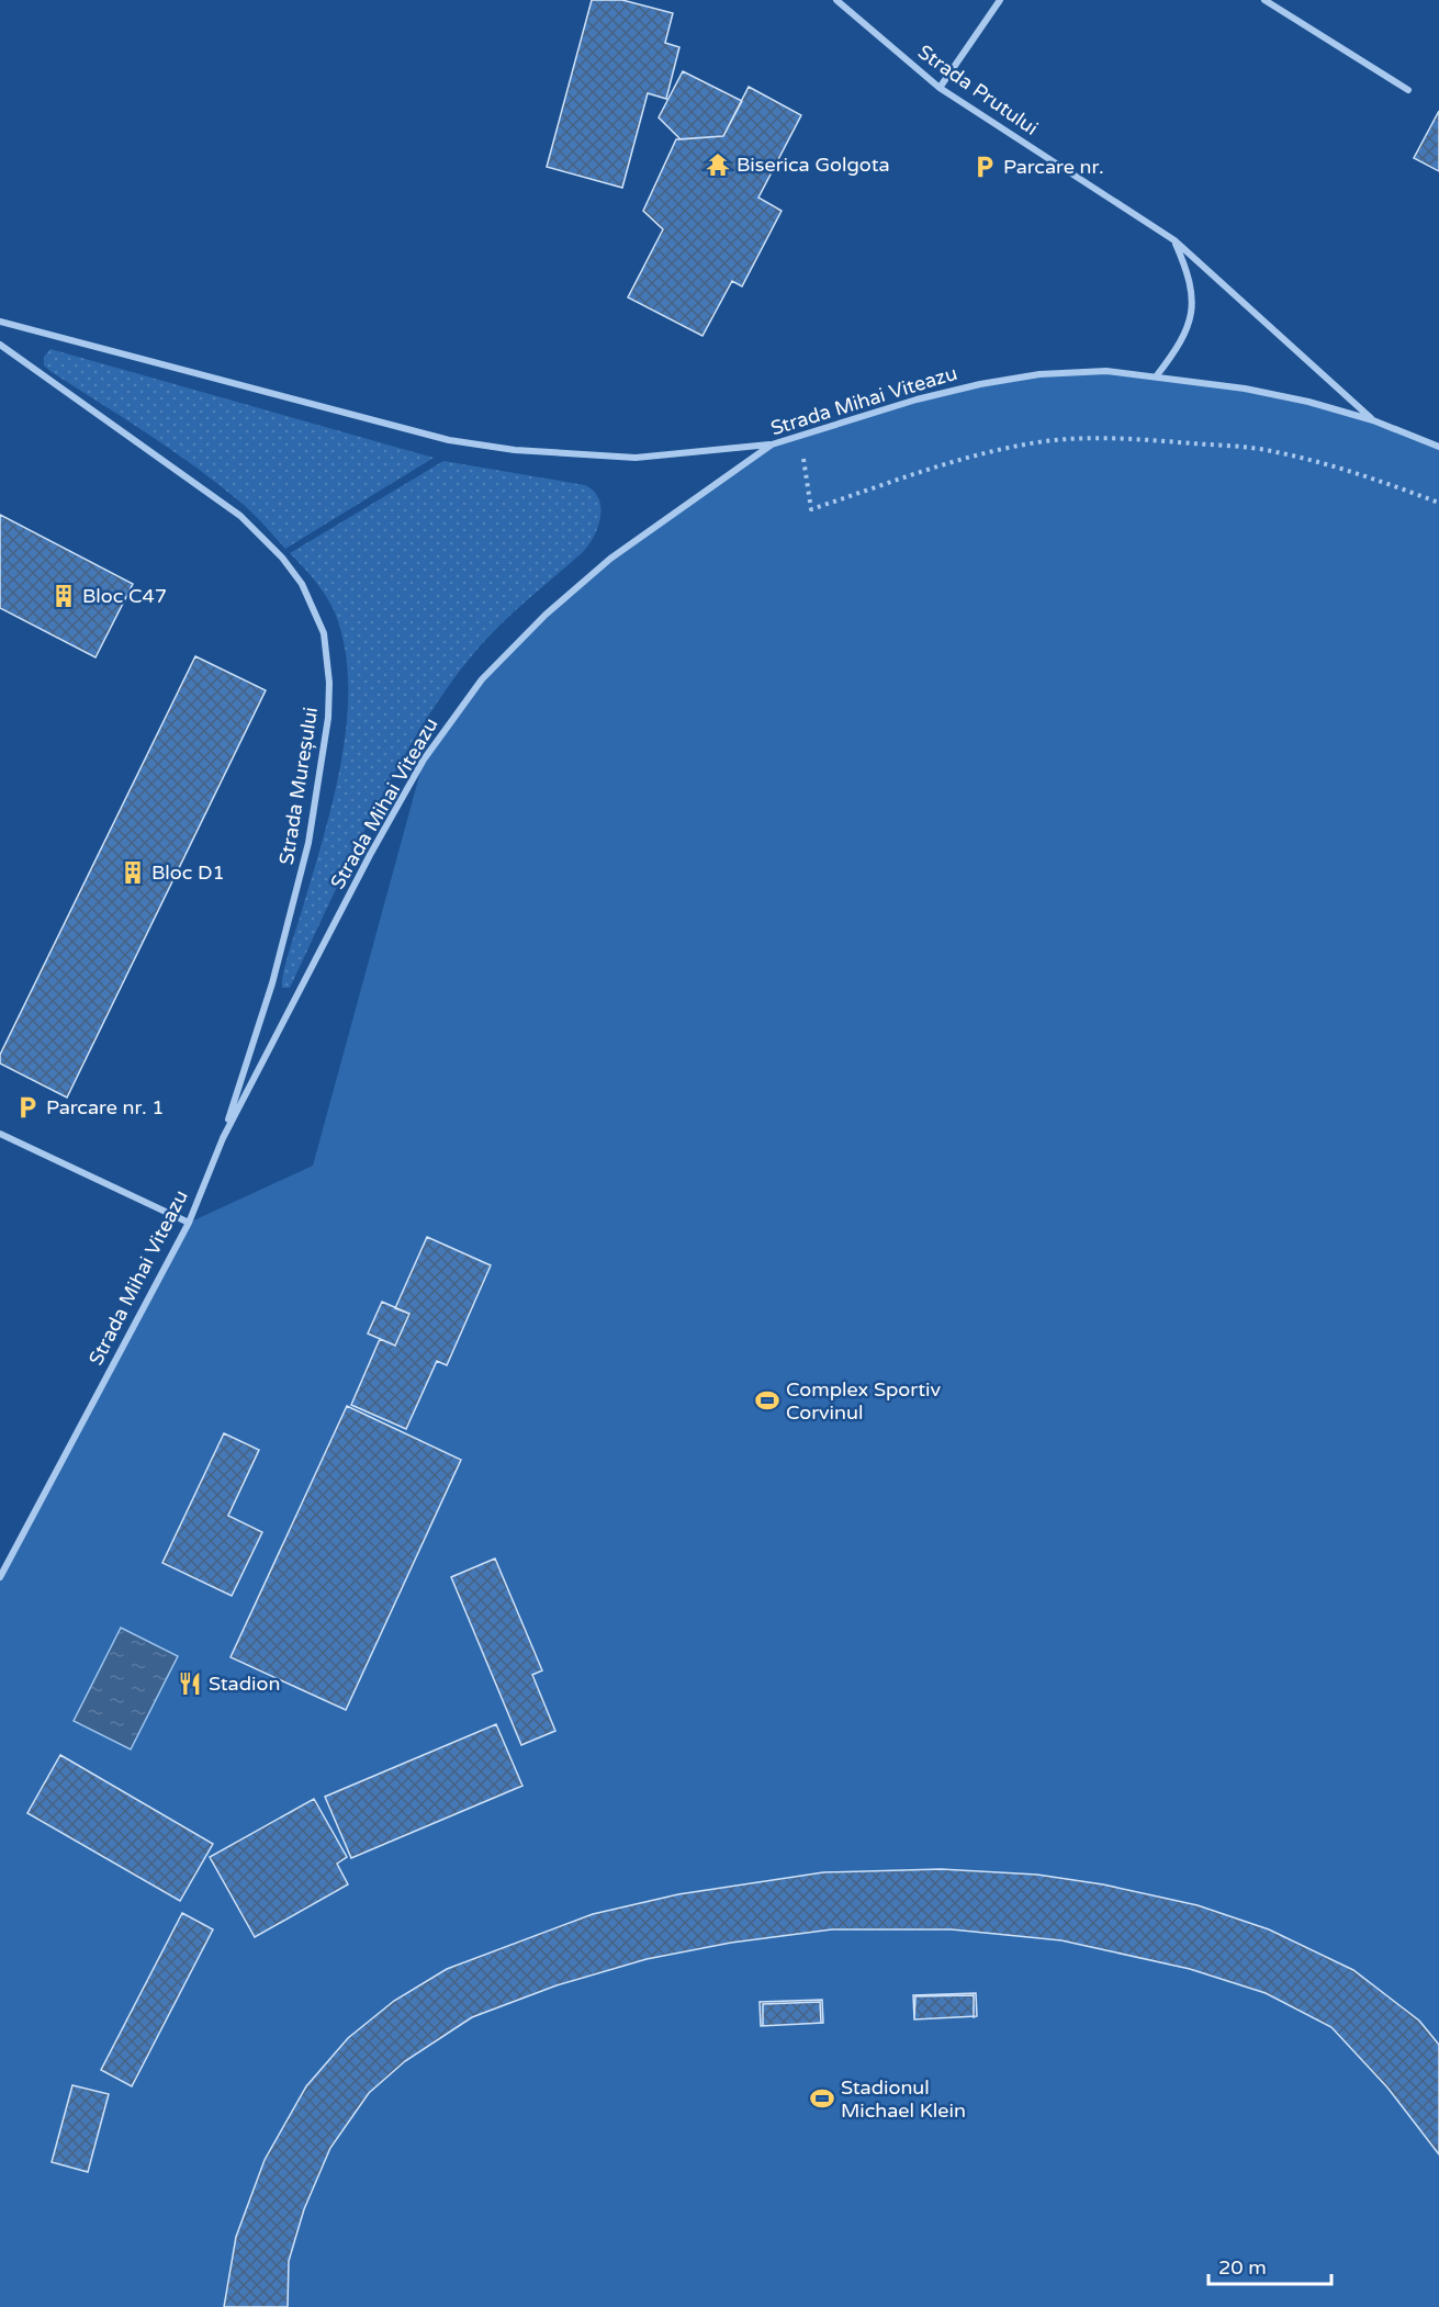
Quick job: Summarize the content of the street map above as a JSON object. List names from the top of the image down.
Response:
{
  "streets": {
    "street": ["Strada Prutului", "Strada Mihai Viteazu", "Strada Mureșului"]
  },
  "crossings": [
    ["Strada Prutului", "Strada Mihai Viteazu"],
    ["Strada Mihai Viteazu", "Strada Mureșului"]
  ],
  "places": {
    "temple": ["Biserica Golgota"],
    "parking": ["Parcare nr.", "Parcare nr. 1"],
    "building": ["Bloc C47", "Bloc D1"],
    "sports": ["Complex Sportiv Corvinul", "Stadionul Michael Klein"],
    "restaurant": ["Stadion"]
  },
  "scale_bar": "20 m"
}
